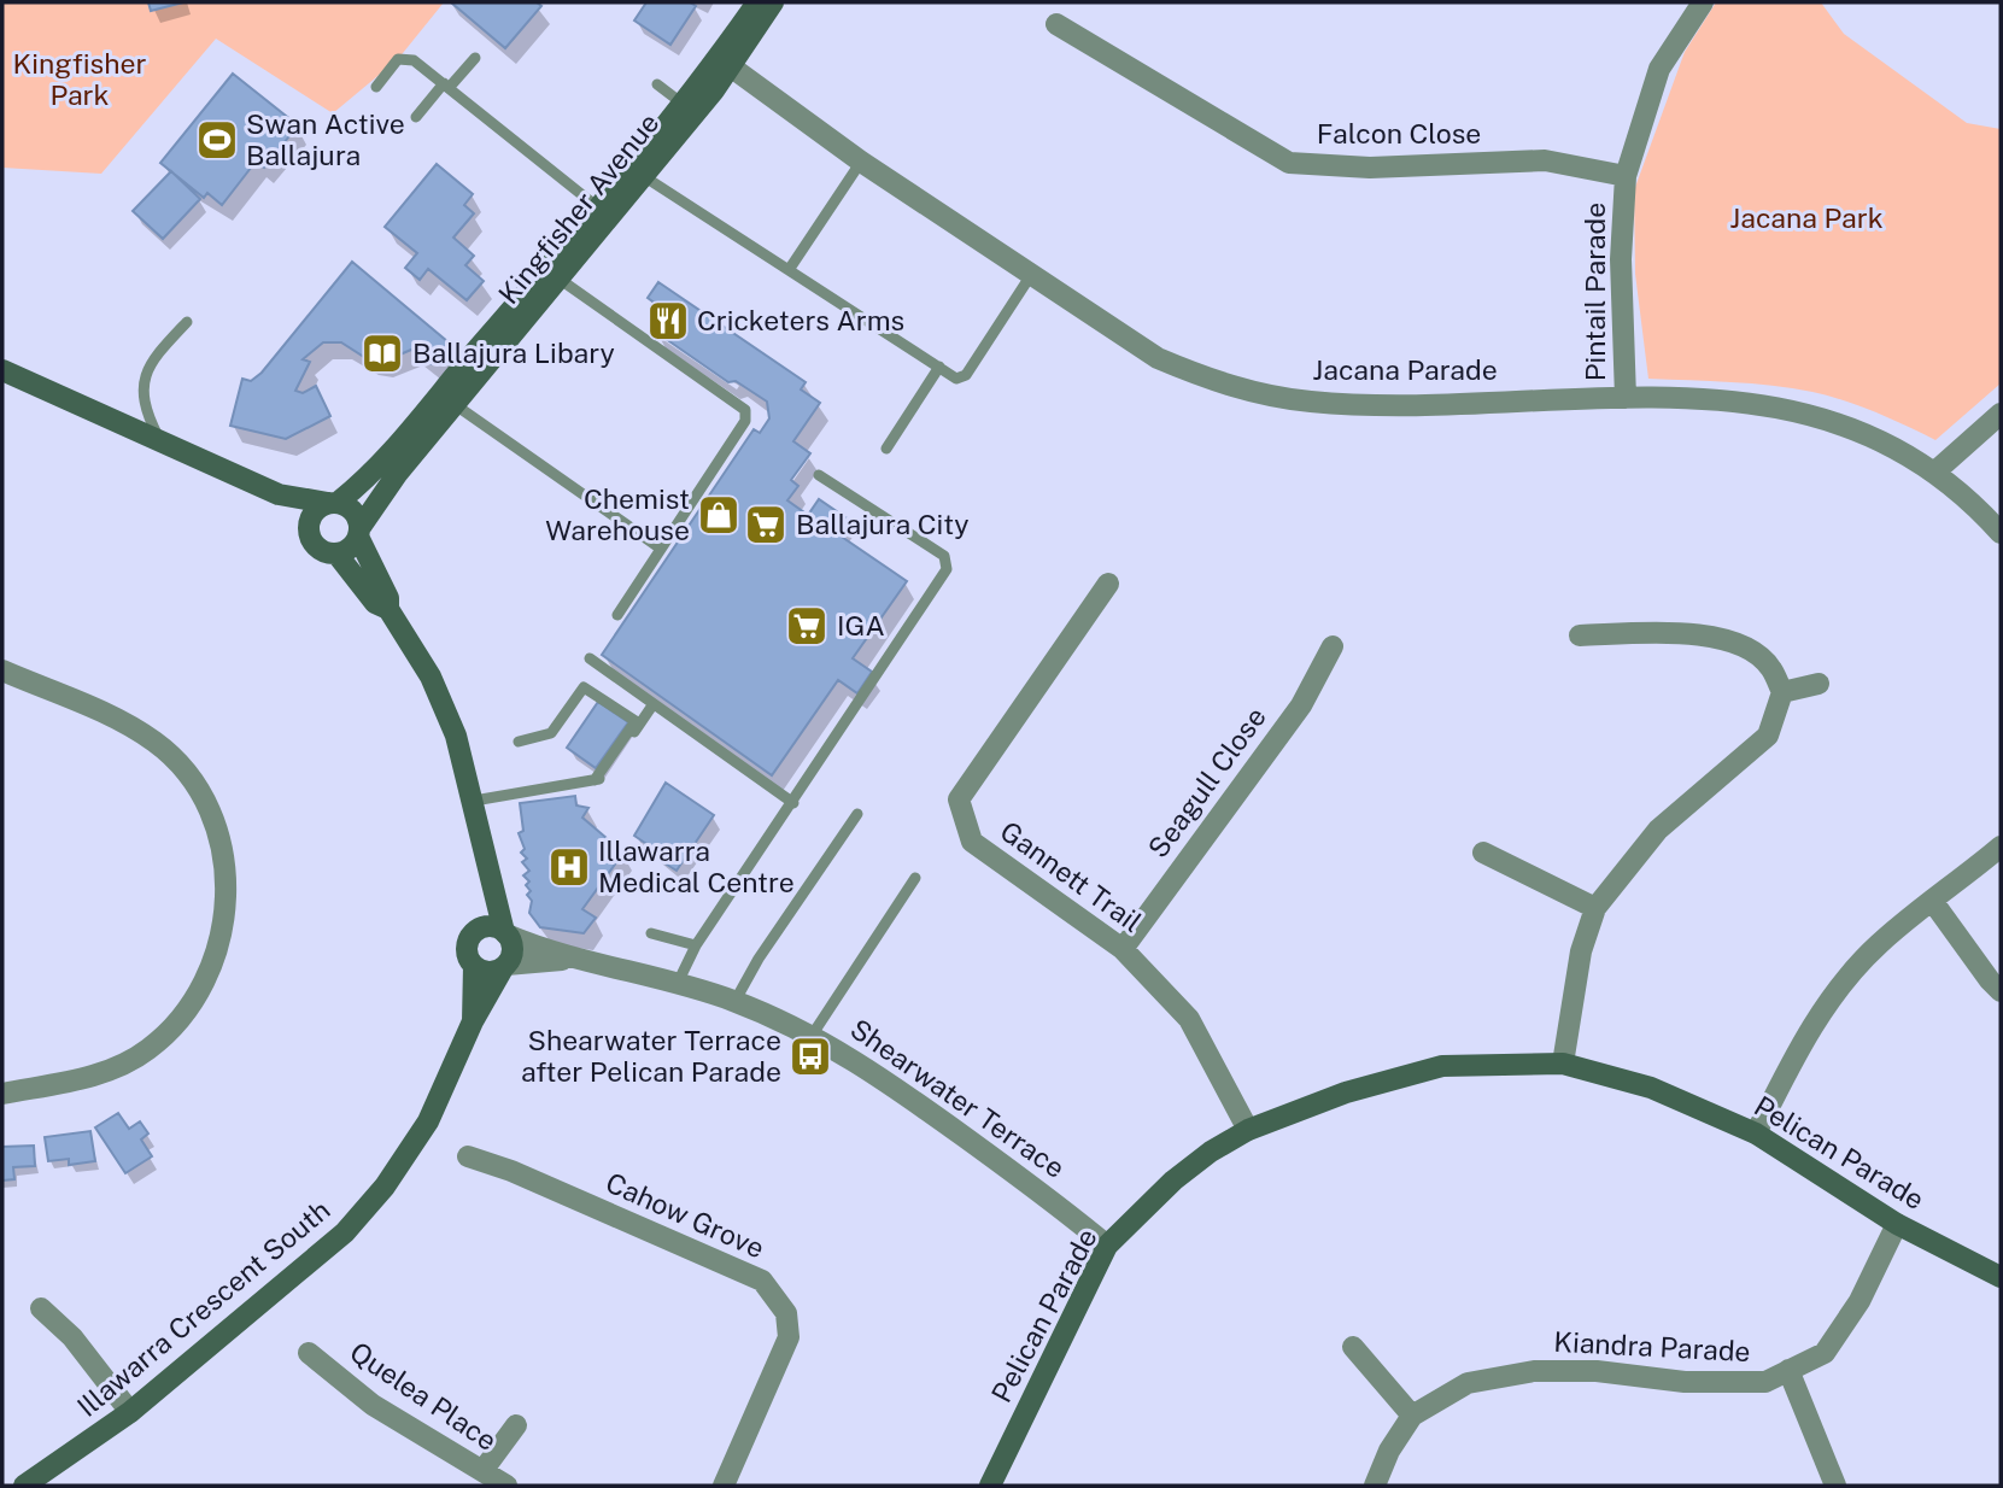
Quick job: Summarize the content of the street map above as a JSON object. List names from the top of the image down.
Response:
{
  "streets": {
    "street": [
      "Falcon Close",
      "Kingfisher Avenue",
      "Pintail Parade",
      "Jacana Parade",
      "Seagull Close",
      "Gannett Trail",
      "Shearwater Terrace",
      "Pelican Parade",
      "Cahow Grove",
      "Illawarra Crescent South",
      "Kiandra Parade",
      "Quelea Place"
    ]
  },
  "crossings": [
    ["Falcon Close", "Pintail Parade"],
    ["Kingfisher Avenue", "Jacana Parade"],
    ["Pintail Parade", "Jacana Parade"],
    ["Seagull Close", "Gannett Trail"],
    ["Gannett Trail", "Pelican Parade"],
    ["Shearwater Terrace", "Pelican Parade"],
    ["Shearwater Terrace", "Illawarra Crescent South"],
    ["Pelican Parade", "Kiandra Parade"]
  ],
  "parks": ["Kingfisher Park", "Jacana Park"],
  "places": {
    "sports": ["Swan Active Ballajura"],
    "restaurant": ["Cricketers Arms"],
    "library": ["Ballajura Libary"],
    "shop": ["Chemist Warehouse"],
    "supermarket": ["Ballajura City", "IGA"],
    "hospital": ["Illawarra Medical Centre"],
    "bus stop": ["Shearwater Terrace after Pelican Parade"]
  }
}
